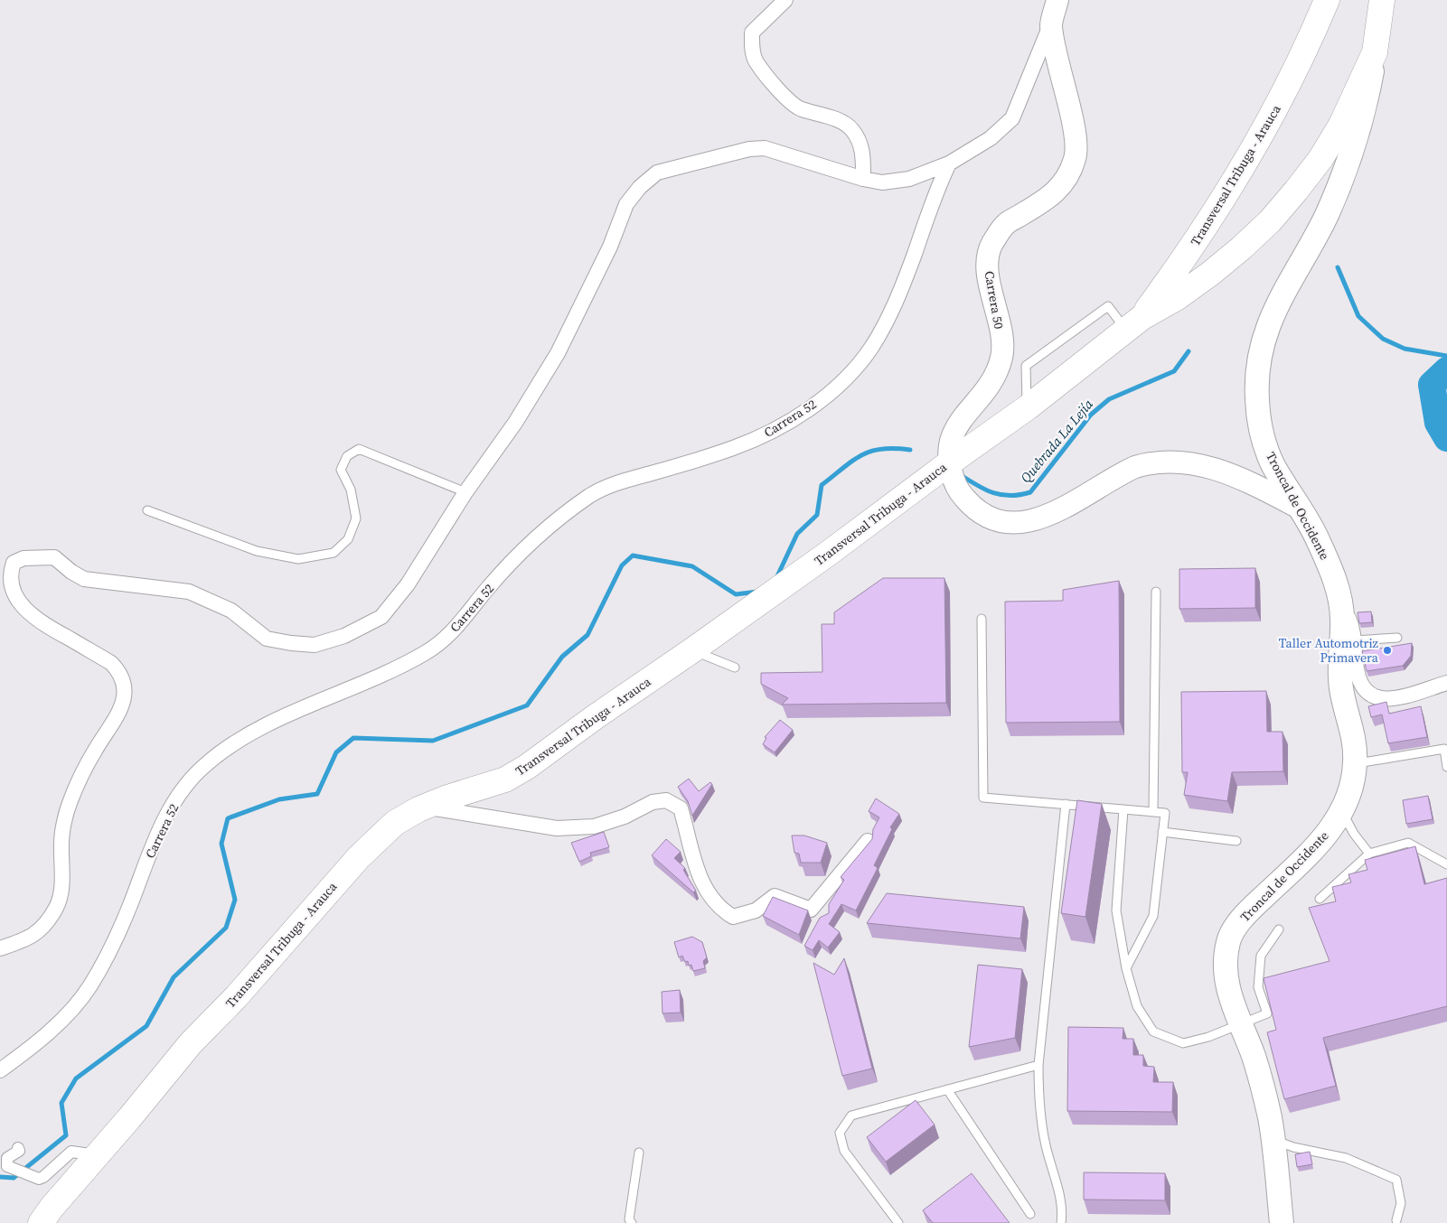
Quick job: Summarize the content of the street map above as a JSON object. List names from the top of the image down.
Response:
{
  "streets": {
    "highway": ["Transversal Tribuga - Arauca", "Troncal de Occidente"],
    "main road": ["Carrera 50"],
    "street": ["Carrera 52"]
  },
  "crossings": [
    ["Transversal Tribuga - Arauca", "Carrera 50"],
    ["Transversal Tribuga - Arauca", "Troncal de Occidente"],
    ["Carrera 50", "Troncal de Occidente"]
  ],
  "water": ["Quebrada La Lejía"],
  "places": ["Taller Automotriz Primavera"]
}
